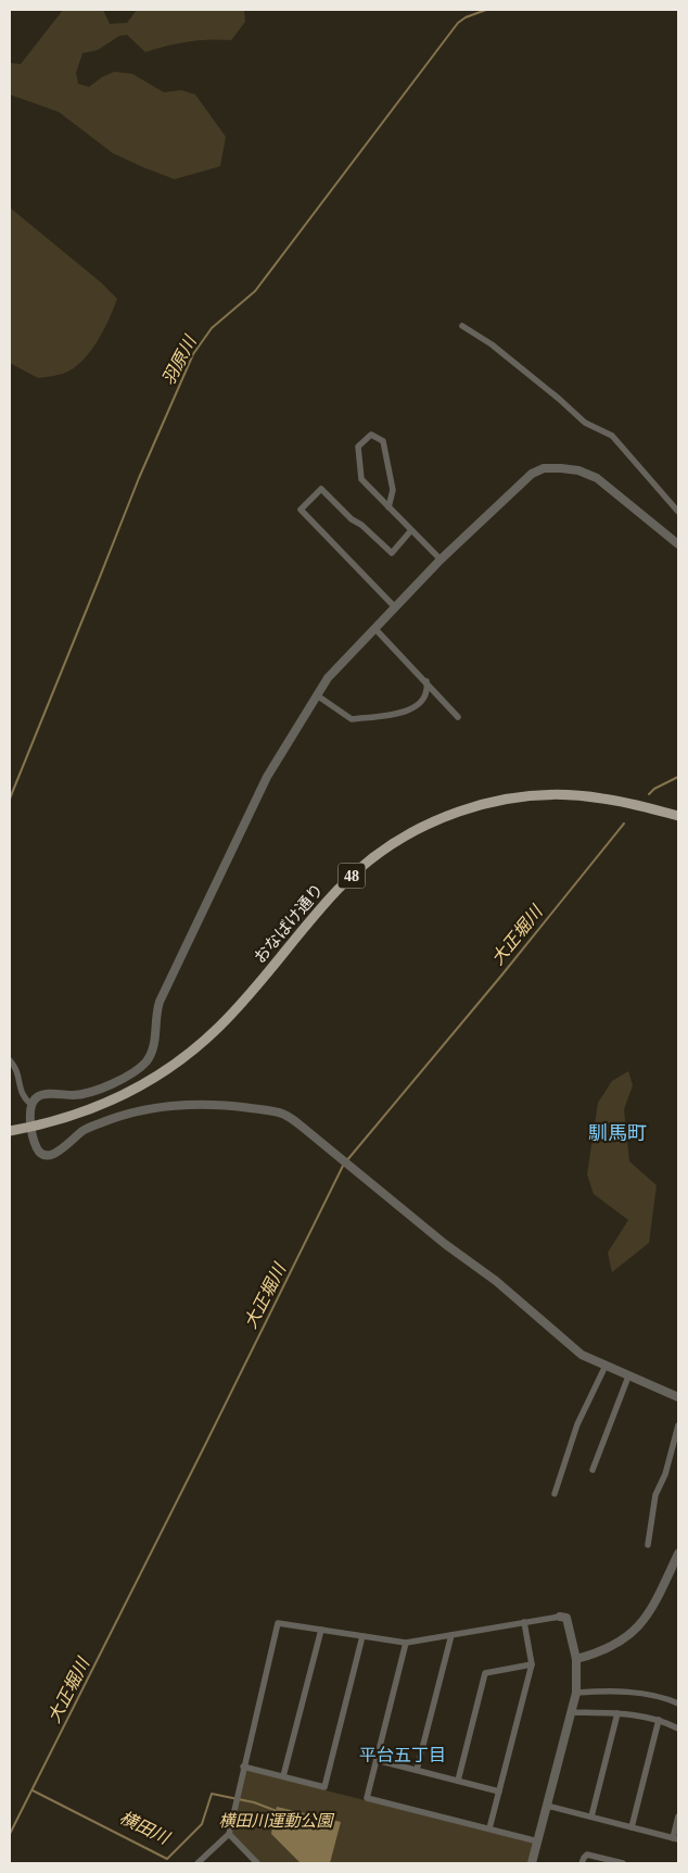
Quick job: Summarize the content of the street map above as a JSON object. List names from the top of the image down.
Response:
{
  "streets": {
    "main road": ["48", "おなばけ通り"]
  },
  "districts": ["馴馬町", "平台五丁目"],
  "water": ["羽原川", "大正堀川", "横田川"],
  "parks": ["横田川運動公園"]
}
